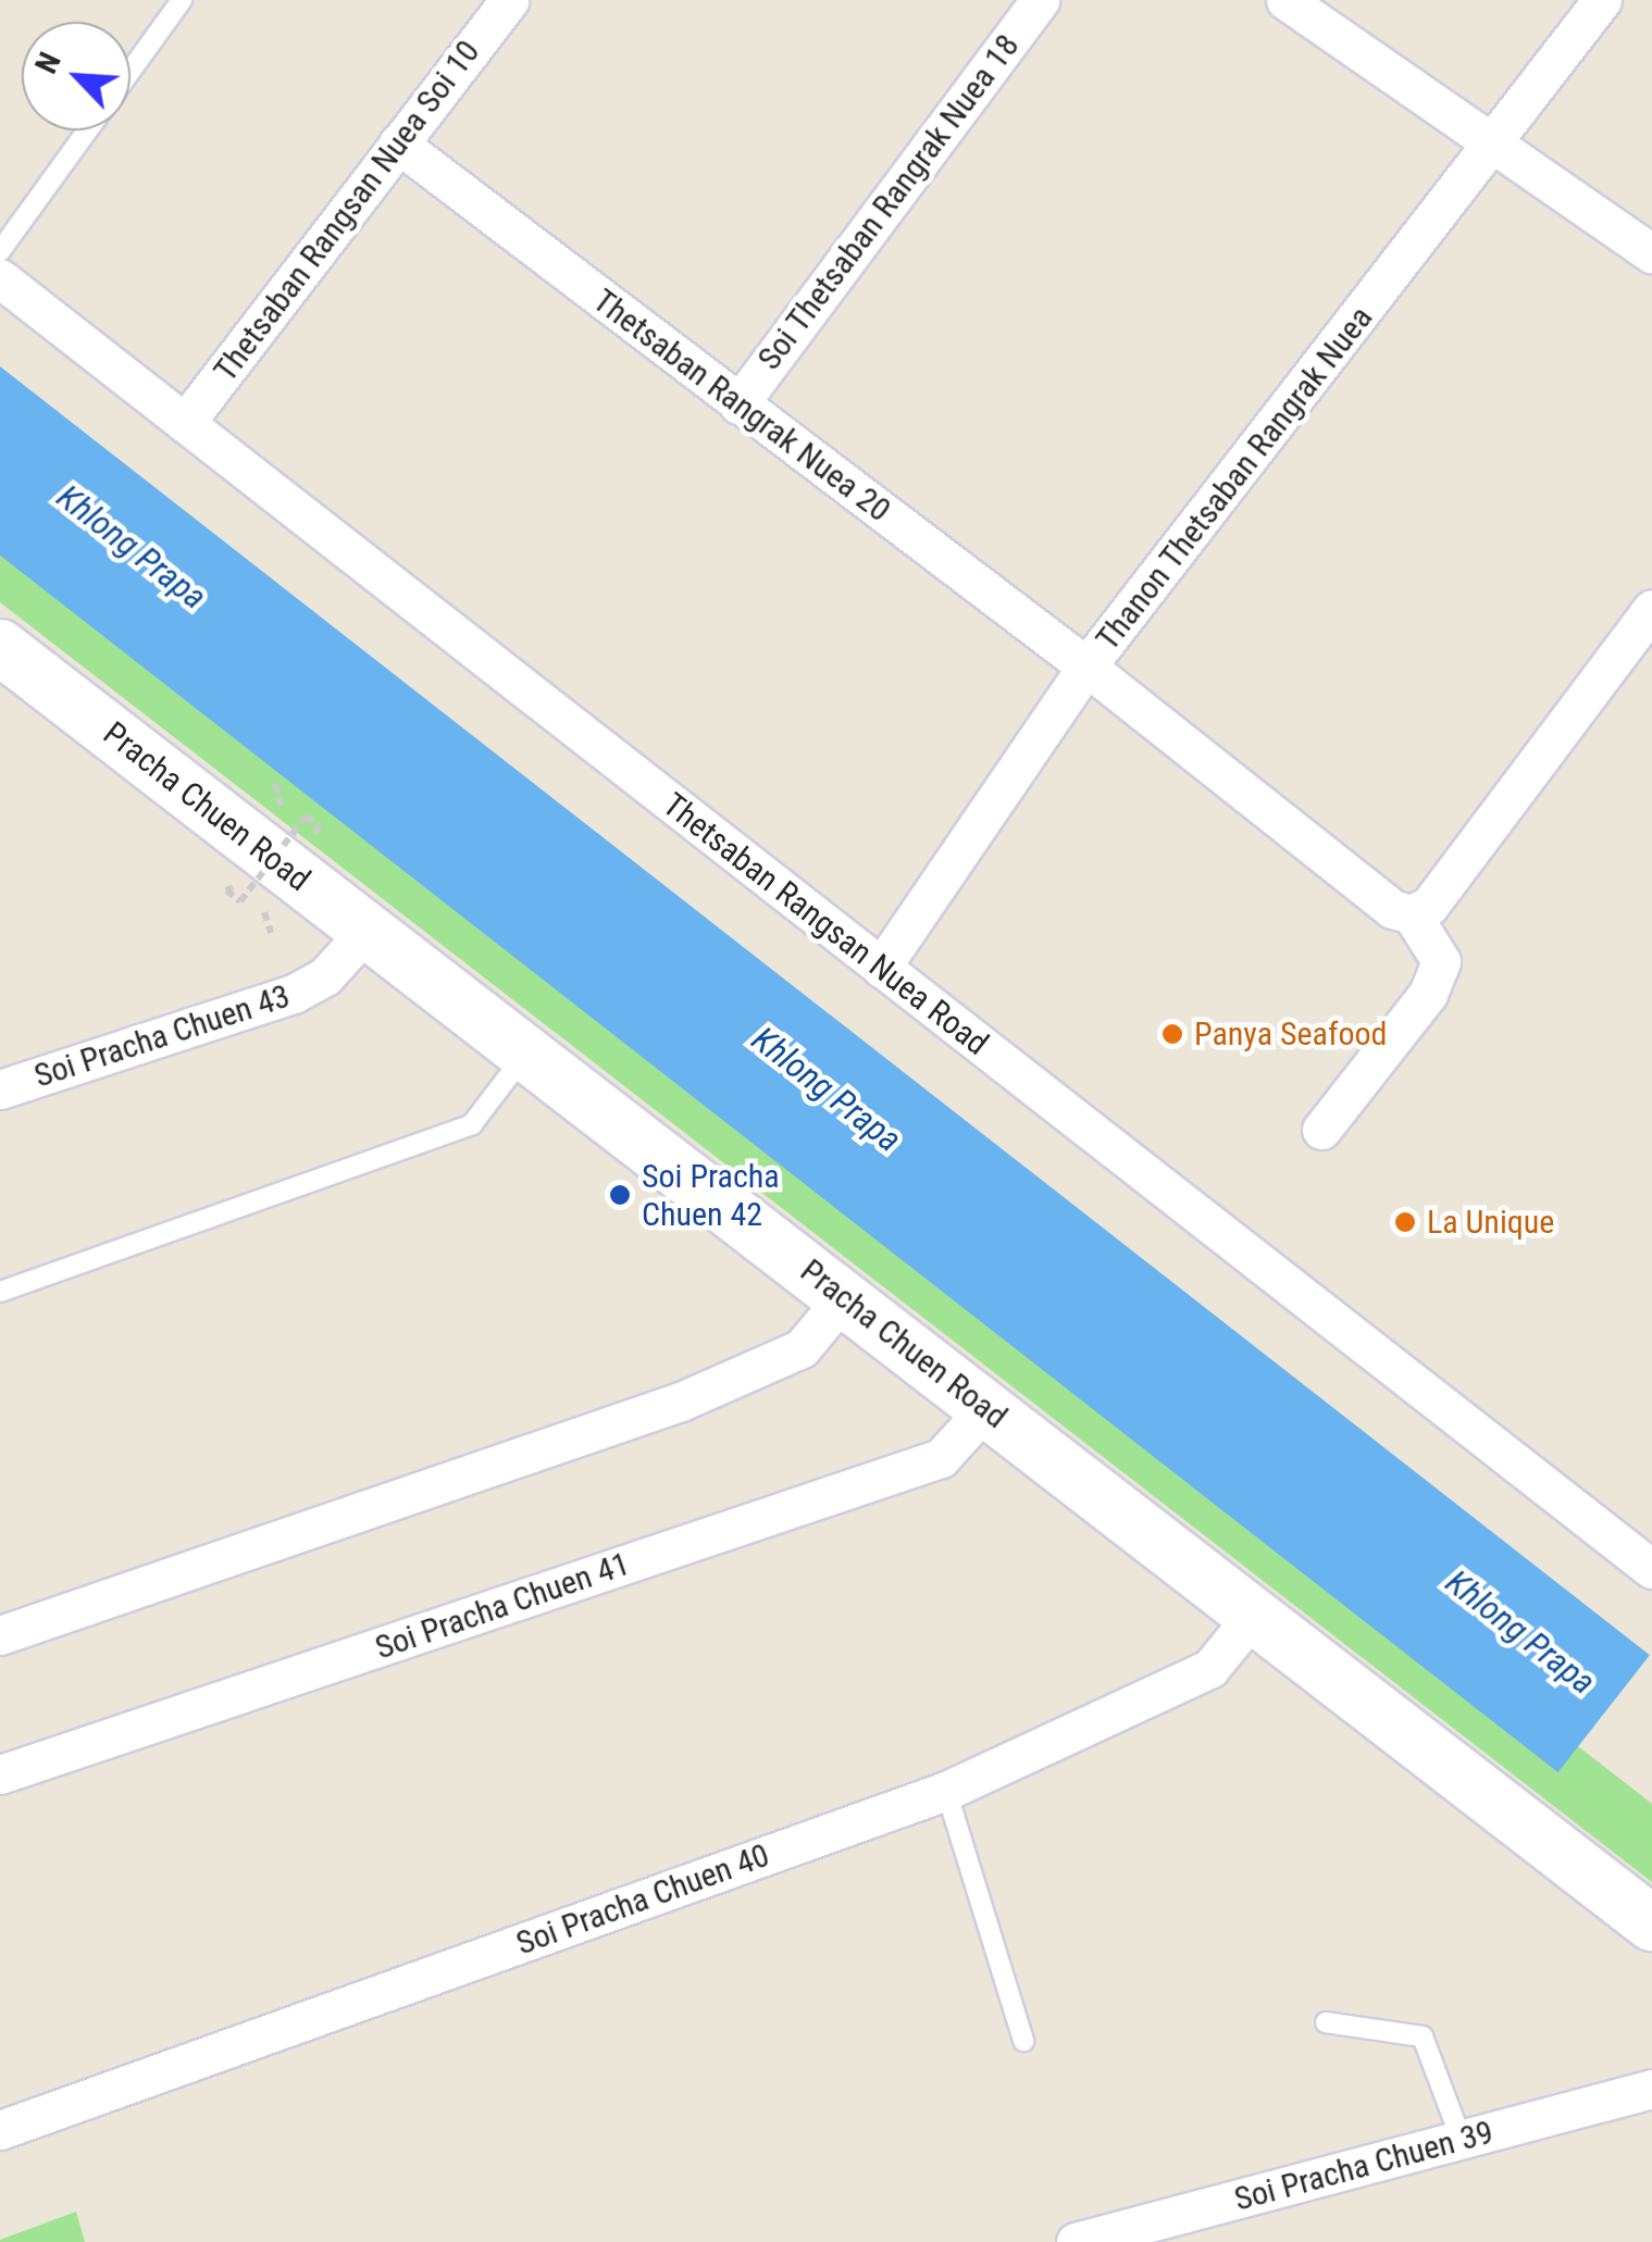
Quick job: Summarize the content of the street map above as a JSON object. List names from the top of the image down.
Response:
{
  "streets": {
    "main road": ["Pracha Chuen Road"],
    "street": [
      "Soi Thetsaban Rangrak Nuea 18",
      "Thetsaban Rangsan Nuea Soi 10",
      "Thetsaban Rangrak Nuea 20",
      "Thanon Thetsaban Rangrak Nuea",
      "Thetsaban Rangsan Nuea Road",
      "Soi Pracha Chuen 43",
      "Soi Pracha Chuen 41",
      "Soi Pracha Chuen 40",
      "Soi Pracha Chuen 39"
    ]
  },
  "crossings": [
    ["Soi Thetsaban Rangrak Nuea 18", "Thetsaban Rangrak Nuea 20"],
    ["Thetsaban Rangsan Nuea Soi 10", "Thetsaban Rangrak Nuea 20"],
    ["Thetsaban Rangsan Nuea Soi 10", "Thetsaban Rangsan Nuea Road"],
    ["Thetsaban Rangrak Nuea 20", "Thanon Thetsaban Rangrak Nuea"],
    ["Thanon Thetsaban Rangrak Nuea", "Thetsaban Rangsan Nuea Road"],
    ["Pracha Chuen Road", "Soi Pracha Chuen 43"],
    ["Pracha Chuen Road", "Soi Pracha Chuen 41"],
    ["Pracha Chuen Road", "Soi Pracha Chuen 40"]
  ],
  "water": ["Khlong Prapa"],
  "places": ["Panya Seafood", "Soi Pracha Chuen 42", "La Unique"],
  "north": "top left"
}
